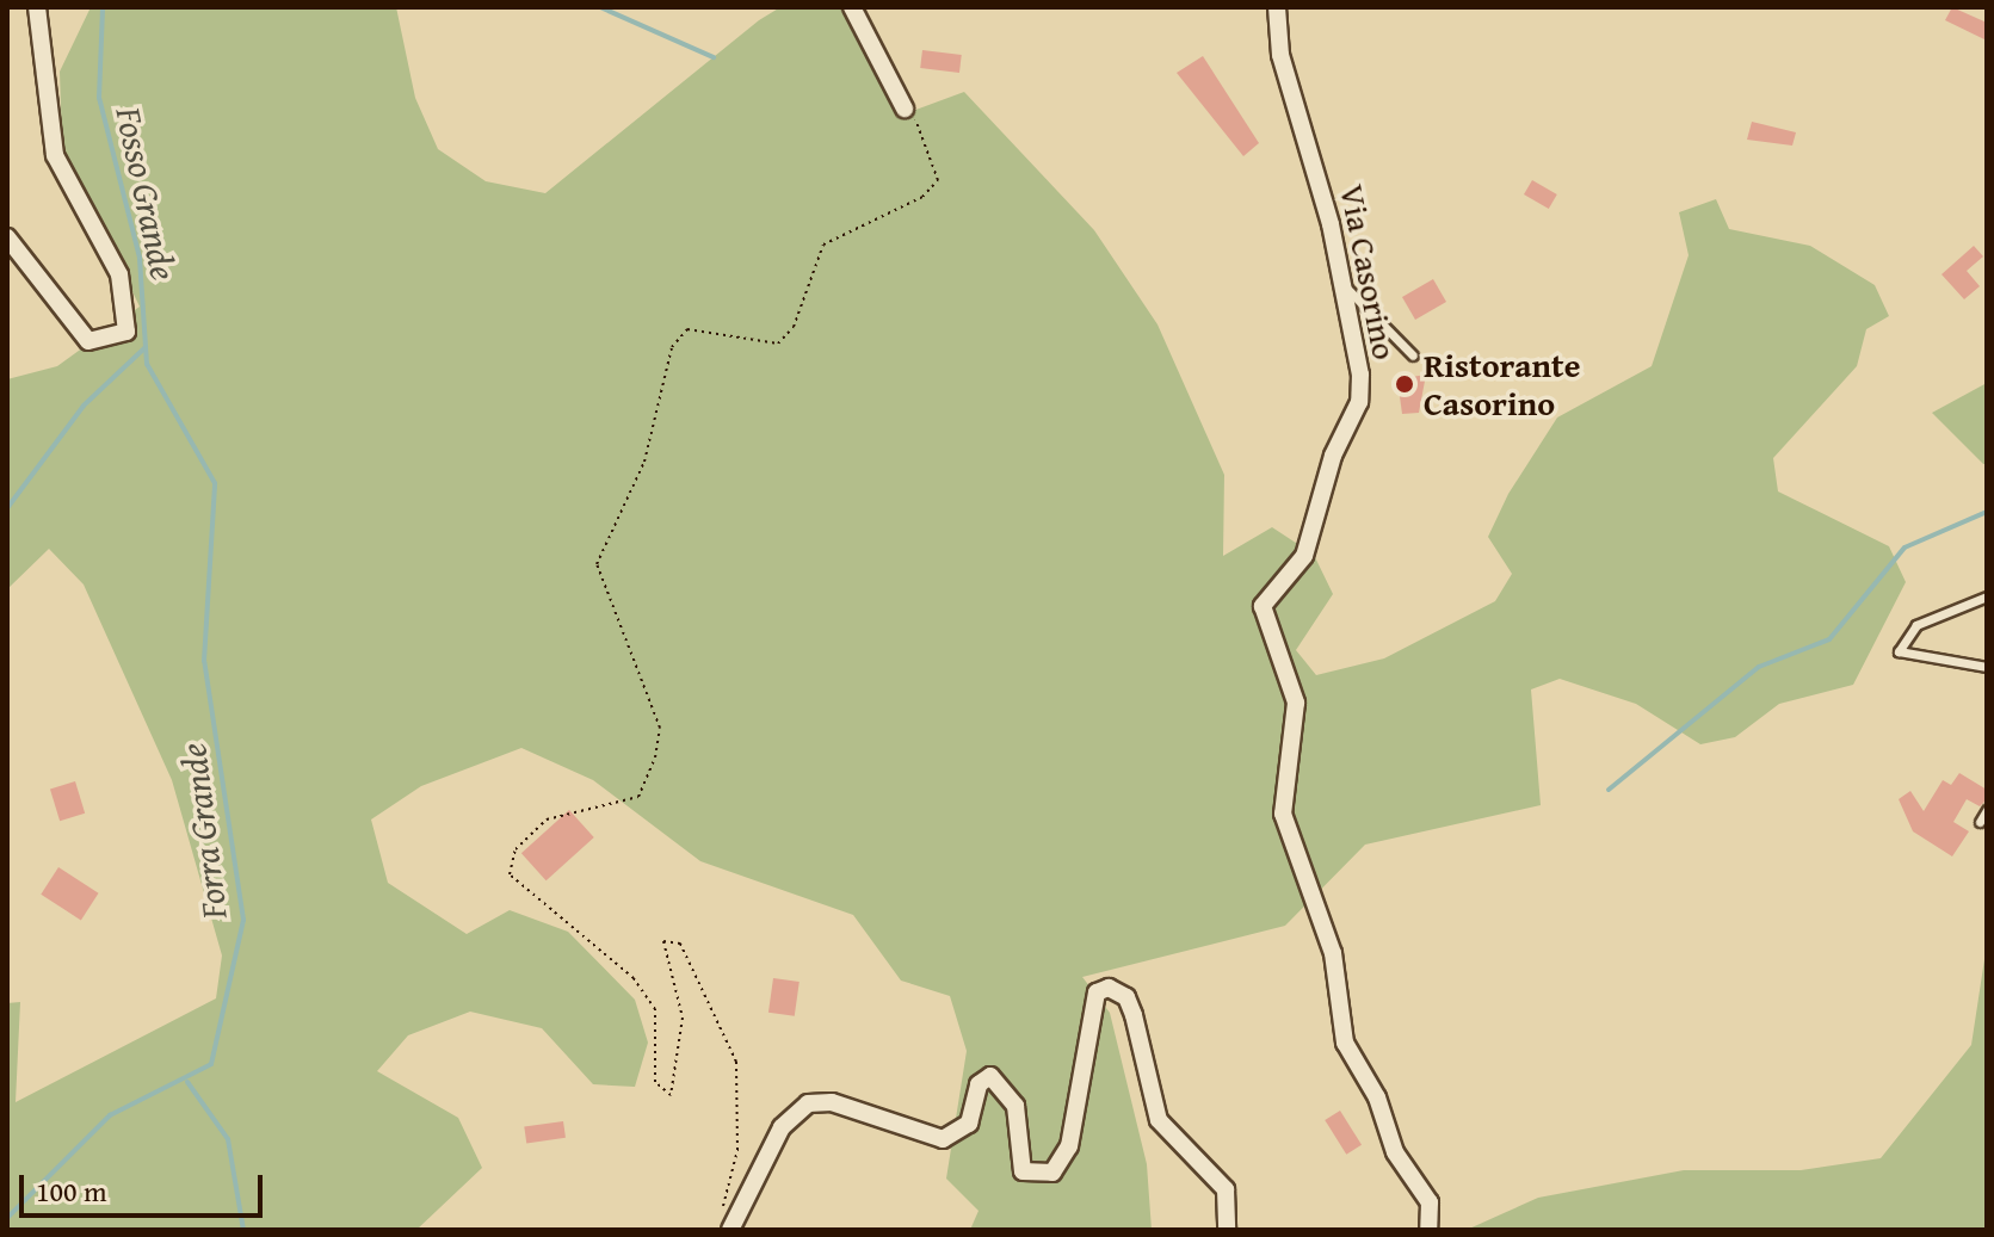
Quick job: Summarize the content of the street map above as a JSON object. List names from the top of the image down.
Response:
{
  "streets": {
    "street": ["Via Casorino"]
  },
  "water": ["Fosso Grande", "Forra Grande"],
  "places": ["Ristorante Casorino"],
  "scale_bar": "100 m"
}
